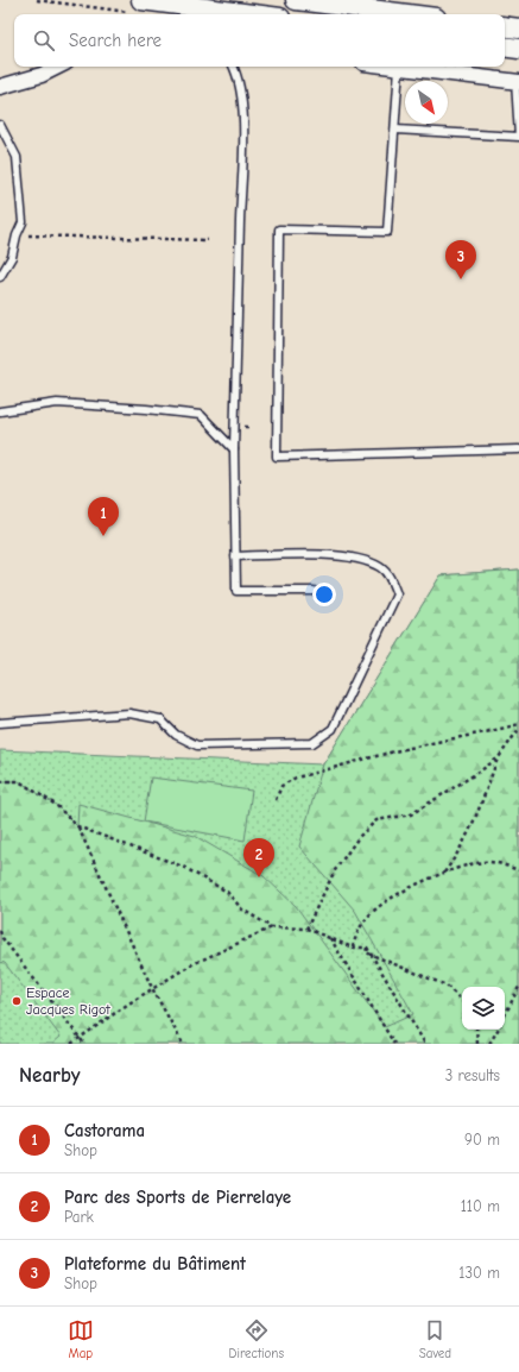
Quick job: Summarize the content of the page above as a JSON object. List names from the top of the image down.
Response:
{
  "places": ["Espace Jacques Rigot"],
  "north": "bottom right",
  "page": {
    "search": "Search here",
    "pins": ["3", "1", "2"],
    "heading": ["Nearby", "3 results"],
    "list": [
      {
        "mark": "1",
        "name": "Castorama",
        "note": "Shop",
        "value": "90 m"
      },
      {
        "mark": "2",
        "name": "Parc des Sports de Pierrelaye",
        "note": "Park",
        "value": "110 m"
      },
      {
        "mark": "3",
        "name": "Plateforme du Bâtiment",
        "note": "Shop",
        "value": "130 m"
      }
    ],
    "nav": ["Map", "Directions", "Saved"]
  }
}
